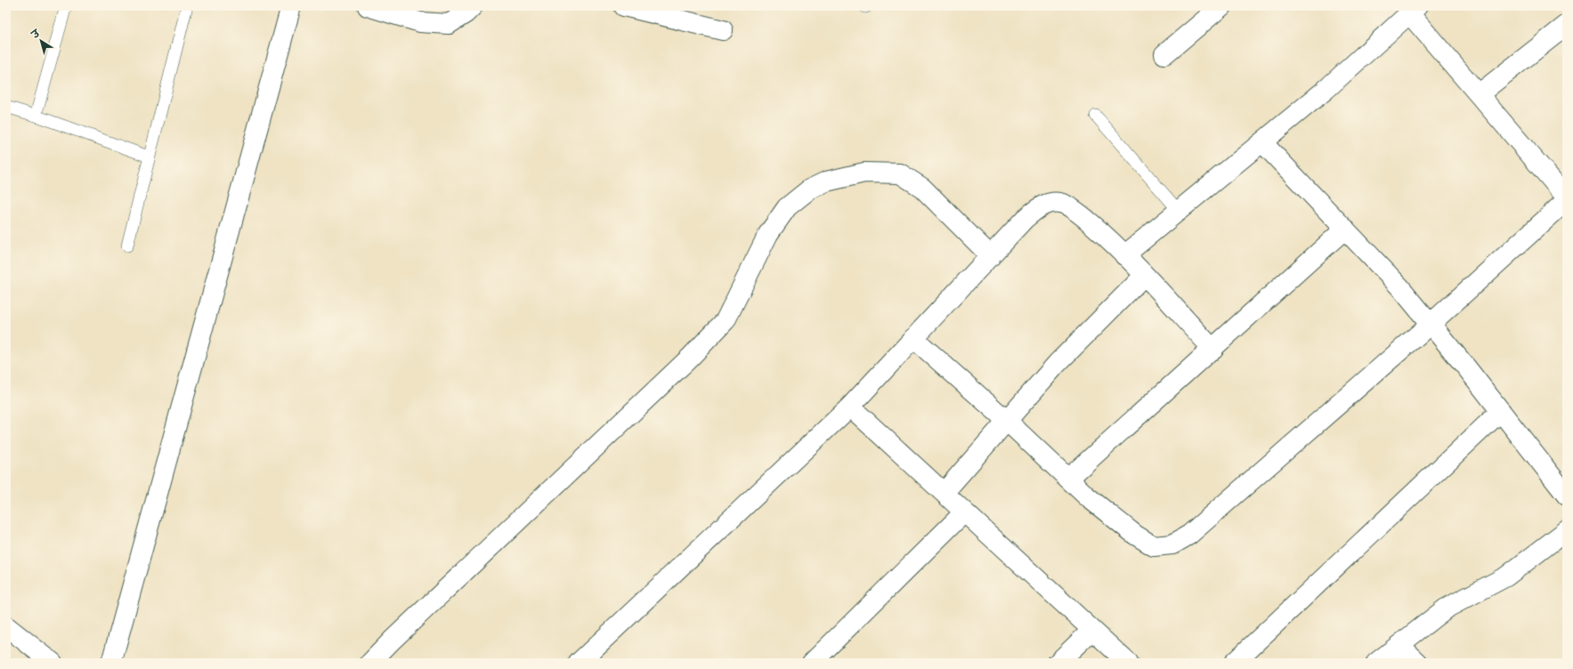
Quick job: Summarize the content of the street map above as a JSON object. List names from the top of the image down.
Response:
{
  "north": "top left"
}
